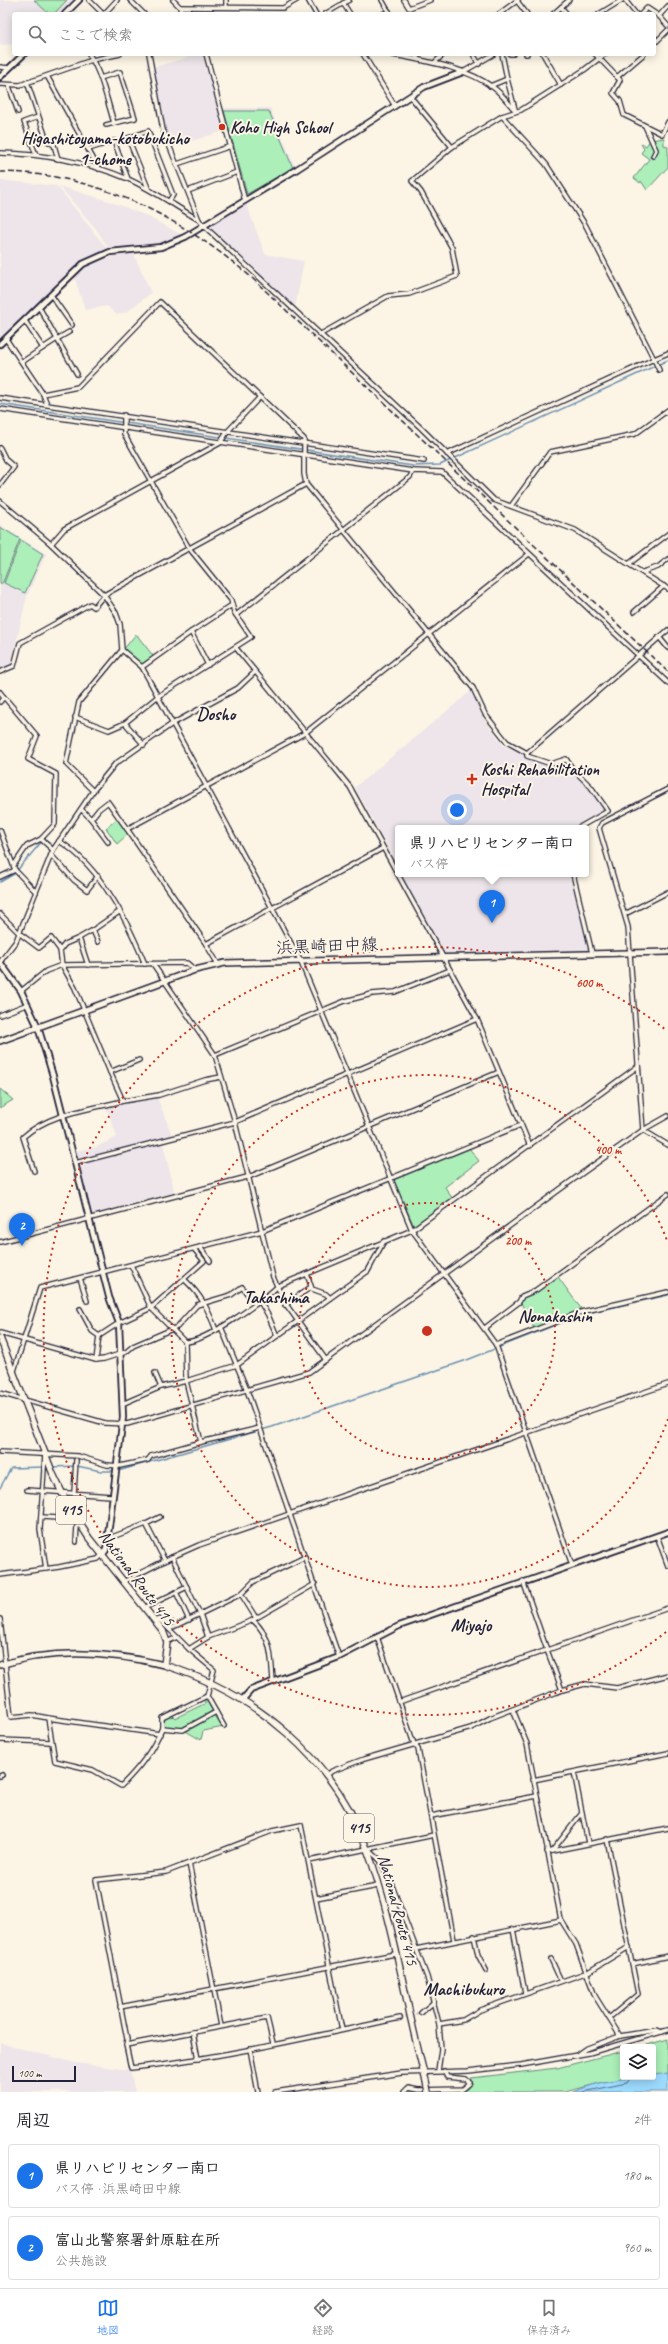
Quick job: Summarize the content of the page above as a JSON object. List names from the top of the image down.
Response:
{
  "streets": {
    "highway": ["415", "National Route 415"],
    "main road": ["浜黒崎田中線"]
  },
  "districts": [
    "Higashitoyama-kotobukicho 1-chome",
    "Dosho",
    "Takashima",
    "Nonakashin",
    "Miyajo",
    "Machibukuro"
  ],
  "places": {
    "other": ["Koho High School"],
    "health": ["Koshi Rehabilitation Hospital"]
  },
  "scale_bar": "100 m",
  "page": {
    "search": "ここで検索",
    "popup": ["県リハビリセンター南口", "バス停"],
    "pins": ["1", "2"],
    "scale": "100 m",
    "heading": ["周辺", "2件"],
    "list": [
      {
        "mark": "1",
        "name": "県リハビリセンター南口",
        "note": "バス停 · 浜黒崎田中線",
        "value": "180 m"
      },
      {
        "mark": "2",
        "name": "富山北警察署針原駐在所",
        "note": "公共施設",
        "value": "960 m"
      }
    ],
    "nav": ["地図", "経路", "保存済み"]
  },
  "rings": ["600 m", "400 m", "200 m"]
}
